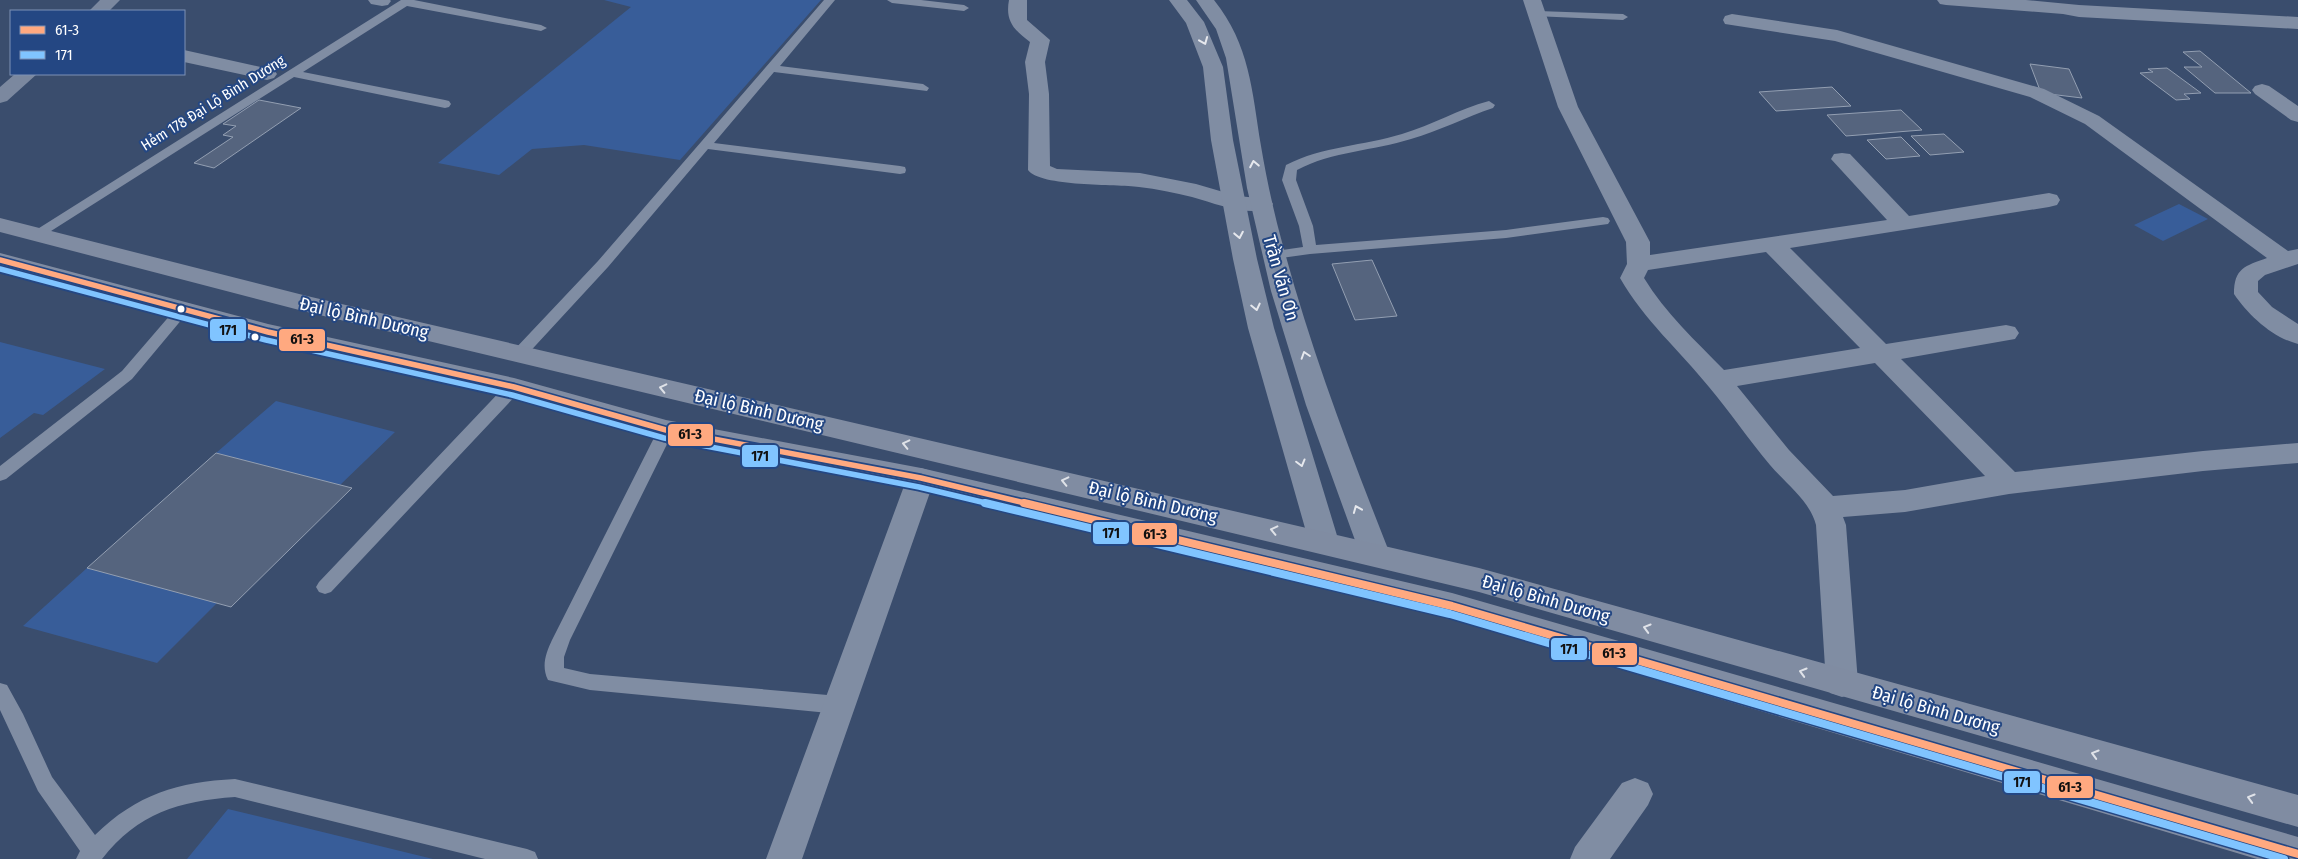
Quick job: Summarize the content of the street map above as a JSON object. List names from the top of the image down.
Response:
{
  "streets": {
    "highway": ["Đại lộ Bình Dương"],
    "street": ["Trần Văn Ơn"],
    "lane": ["Hẻm 178 Đại Lộ Bình Dương"]
  },
  "crossings": [
    ["Hẻm 178 Đại Lộ Bình Dương", "Đại lộ Bình Dương"],
    ["Trần Văn Ơn", "Đại lộ Bình Dương"]
  ],
  "lines": ["transit line 61-3", "transit line 171"],
  "legend": ["61-3", "171"]
}
